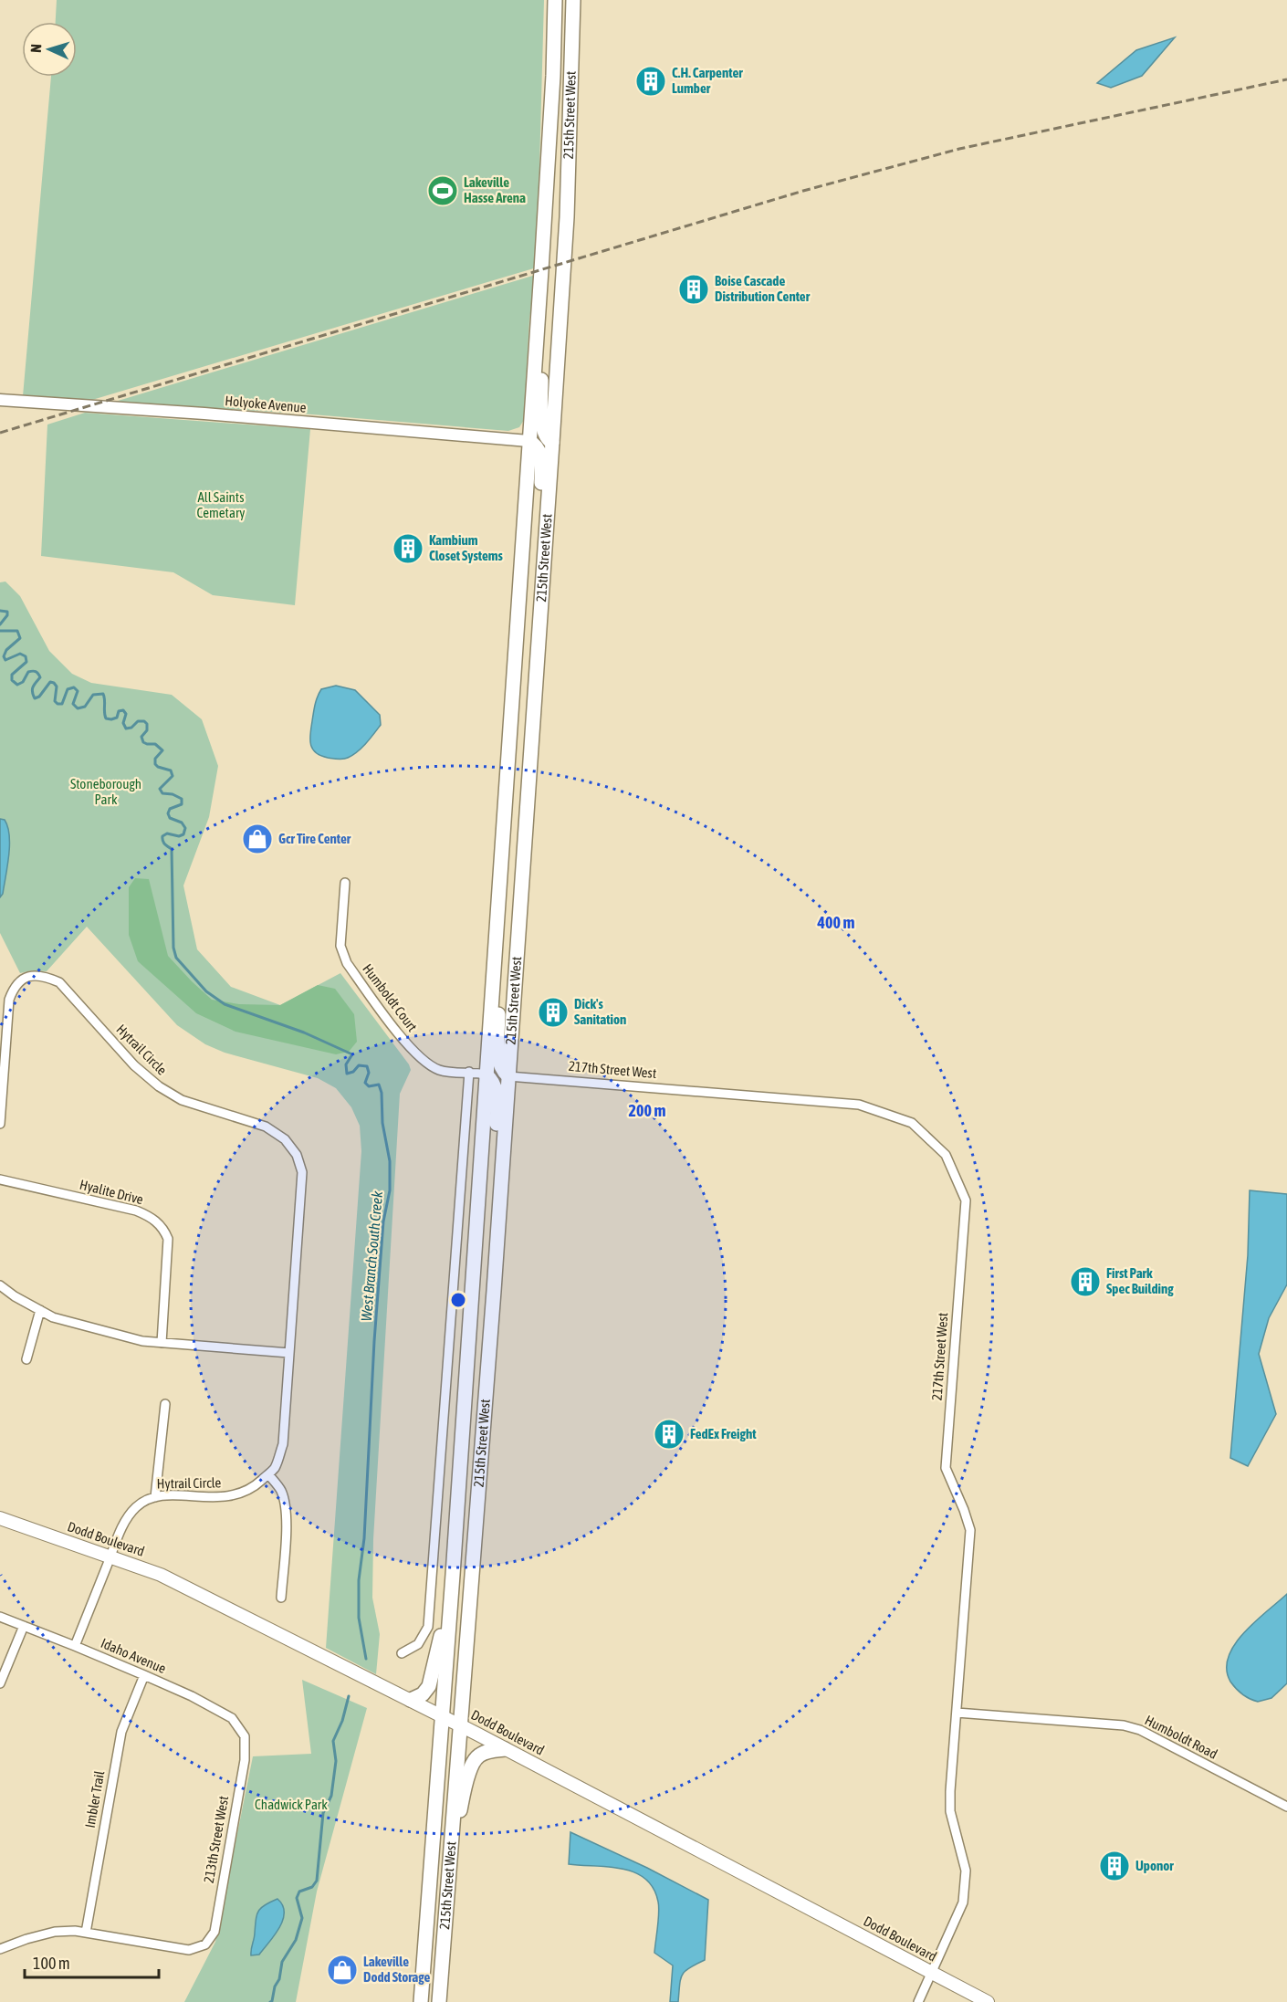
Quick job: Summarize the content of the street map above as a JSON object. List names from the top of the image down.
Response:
{
  "streets": {
    "main road": ["215th Street West", "Dodd Boulevard"],
    "street": [
      "Holyoke Avenue",
      "Humboldt Court",
      "Hytrail Circle",
      "217th Street West",
      "Hyalite Drive",
      "Idaho Avenue",
      "Humboldt Road",
      "Imbler Trail",
      "213th Street West"
    ]
  },
  "crossings": [
    ["215th Street West", "Holyoke Avenue"],
    ["215th Street West", "Humboldt Court"],
    ["215th Street West", "217th Street West"],
    ["215th Street West", "Dodd Boulevard"],
    ["Hytrail Circle", "Dodd Boulevard"],
    ["217th Street West", "Dodd Boulevard"],
    ["217th Street West", "Humboldt Road"],
    ["Idaho Avenue", "Imbler Trail"],
    ["Idaho Avenue", "213th Street West"],
    ["Imbler Trail", "213th Street West"]
  ],
  "water": ["West Branch South Creek"],
  "parks": ["All Saints Cemetary", "Stoneborough Park", "Chadwick Park"],
  "places": {
    "building": [
      "C.H. Carpenter Lumber",
      "Boise Cascade Distribution Center",
      "Kambium Closet Systems",
      "Dick's Sanitation",
      "First Park Spec Building",
      "FedEx Freight",
      "Uponor"
    ],
    "sports": ["Lakeville Hasse Arena"],
    "shop": ["Gcr Tire Center", "Lakeville Dodd Storage"]
  },
  "scale_bar": "100 m",
  "north": "left",
  "rings": ["400 m", "200 m"]
}
